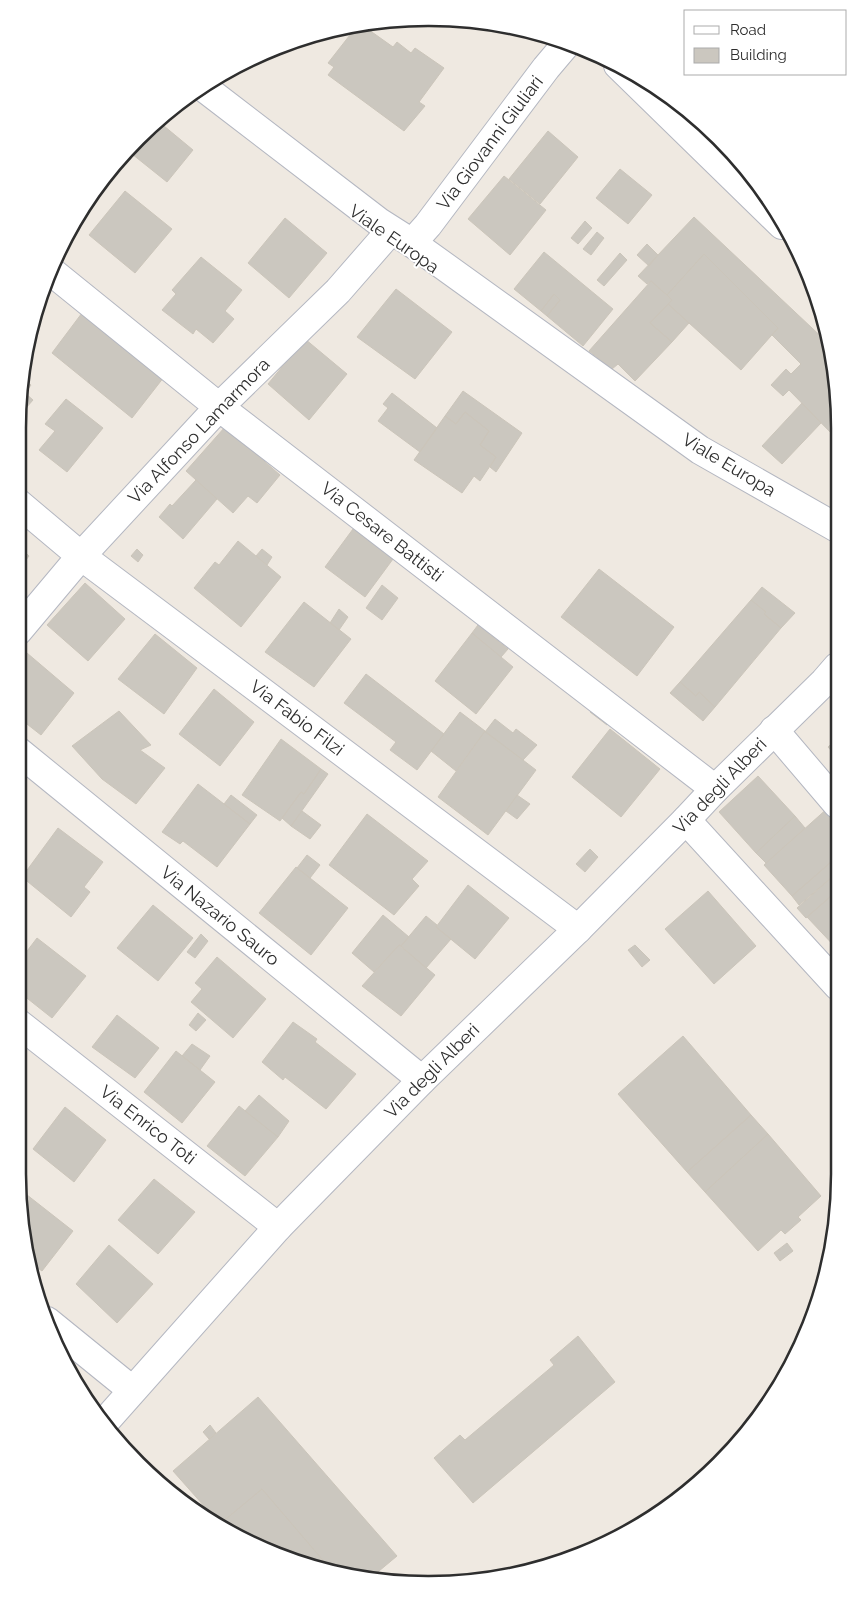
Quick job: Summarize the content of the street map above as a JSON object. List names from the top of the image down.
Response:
{
  "streets": {
    "street": [
      "Via Giovanni Giuliari",
      "Viale Europa",
      "Via Alfonso Lamarmora",
      "Via Cesare Battisti",
      "Via Fabio Filzi",
      "Via degli Alberi",
      "Via Nazario Sauro",
      "Via Enrico Toti"
    ]
  },
  "crossings": [
    ["Via Giovanni Giuliari", "Viale Europa"],
    ["Viale Europa", "Via Alfonso Lamarmora"],
    ["Via Alfonso Lamarmora", "Via Cesare Battisti"],
    ["Via Alfonso Lamarmora", "Via Fabio Filzi"],
    ["Via Cesare Battisti", "Via degli Alberi"],
    ["Via Fabio Filzi", "Via degli Alberi"],
    ["Via degli Alberi", "Via Nazario Sauro"],
    ["Via degli Alberi", "Via Enrico Toti"]
  ],
  "legend": ["Road", "Building"]
}
